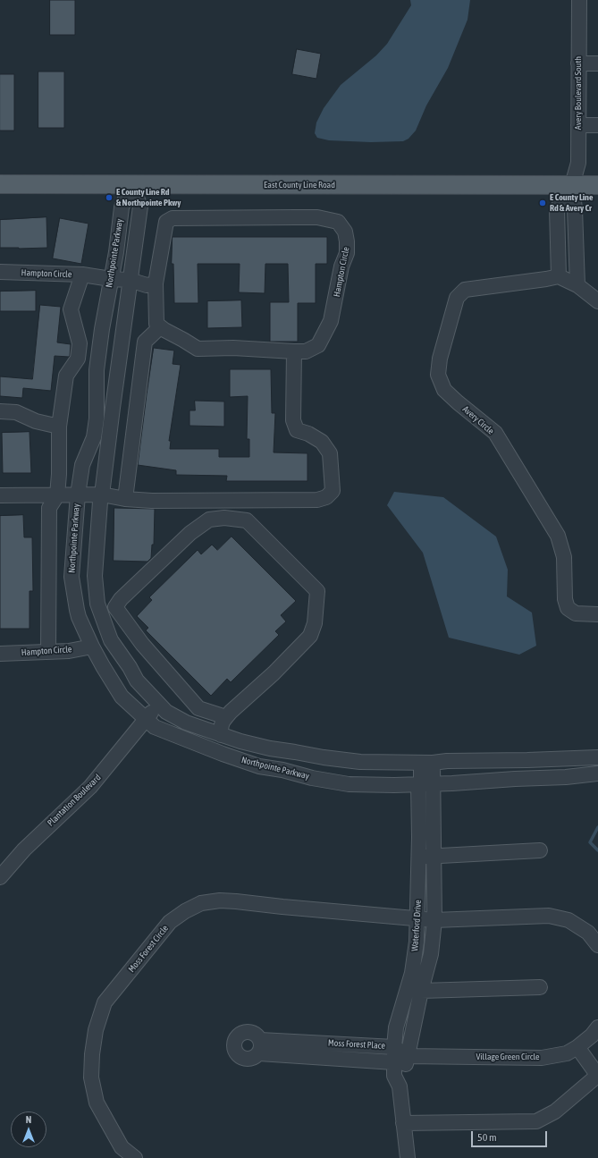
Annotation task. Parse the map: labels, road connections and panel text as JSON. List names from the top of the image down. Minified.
{"streets":{"main road":["East County Line Road"],"street":["Avery Boulevard South","Northpointe Parkway","Hampton Circle","Avery Circle","Plantation Boulevard","Waterford Drive","Moss Forest Circle","Moss Forest Place","Village Green Circle"]},"crossings":[["Avery Boulevard South","East County Line Road"],["East County Line Road","Northpointe Parkway"],["Northpointe Parkway","Hampton Circle"],["Northpointe Parkway","Plantation Boulevard"],["Northpointe Parkway","Waterford Drive"],["Waterford Drive","Moss Forest Circle"],["Waterford Drive","Moss Forest Place"],["Waterford Drive","Village Green Circle"],["Moss Forest Place","Village Green Circle"]],"places":["E County Line Rd & Northpointe Pkwy","E County Line Rd & Avery Cr"],"scale_bar":"50 m","north":"top"}
